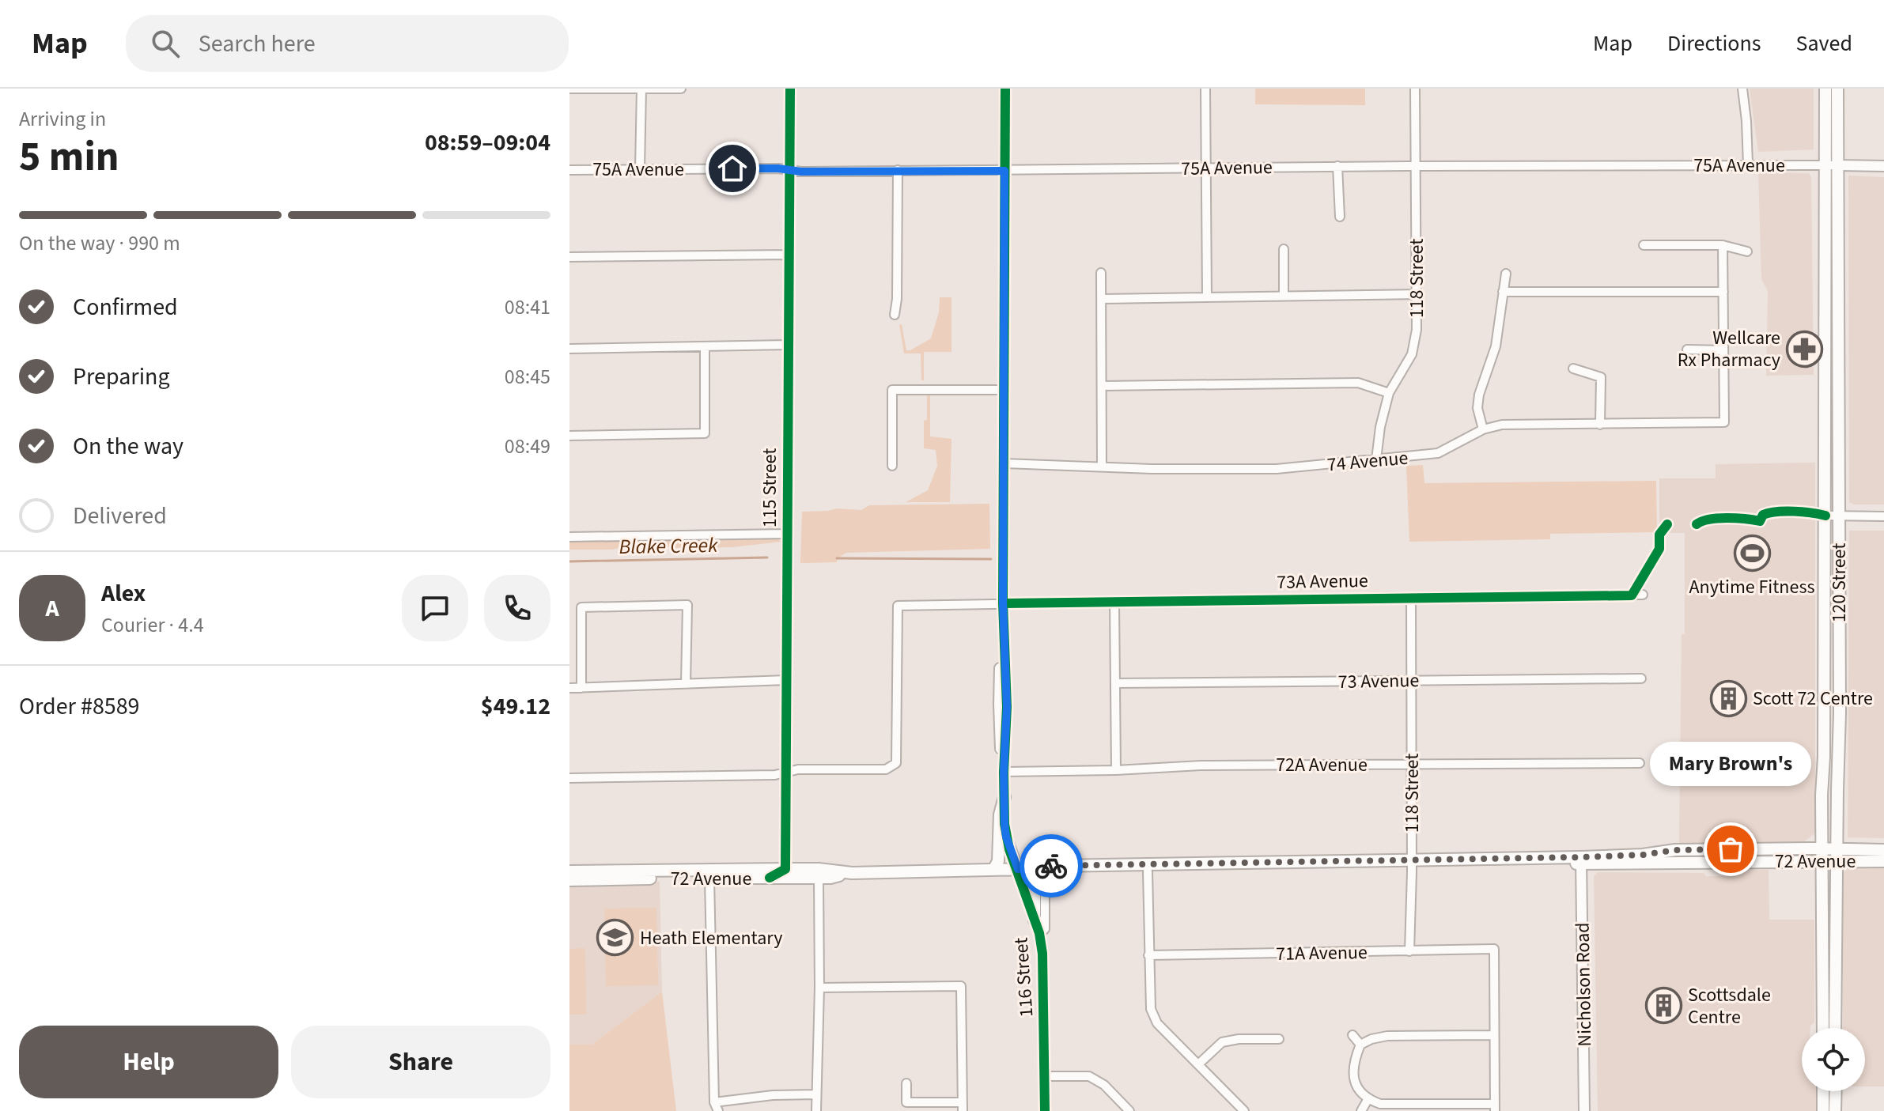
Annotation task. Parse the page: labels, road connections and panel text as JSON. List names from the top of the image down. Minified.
{"streets":{"main road":["120 Street","72 Avenue"],"street":["75A Avenue","118 Street","74 Avenue","115 Street","73A Avenue","73 Avenue","72A Avenue","71A Avenue","116 Street","Nicholson Road"]},"crossings":[["75A Avenue","118 Street"],["75A Avenue","115 Street"],["75A Avenue","120 Street"],["75A Avenue","116 Street"],["118 Street","74 Avenue"],["118 Street","73A Avenue"],["118 Street","73 Avenue"],["118 Street","72A Avenue"],["118 Street","72 Avenue"],["118 Street","71A Avenue"],["74 Avenue","116 Street"],["115 Street","73A Avenue"],["115 Street","72 Avenue"],["73A Avenue","116 Street"],["120 Street","72 Avenue"],["72A Avenue","116 Street"],["72 Avenue","116 Street"],["72 Avenue","Nicholson Road"]],"water":["Blake Creek"],"places":{"pharmacy":["Wellcare Rx Pharmacy"],"sports":["Anytime Fitness"],"building":["Scott 72 Centre","Scottsdale Centre"],"other":["Mary Brown's"],"school or university":["Heath Elementary"]},"page":{"header":"Map","search":"Search here","nav":["Map","Directions","Saved"],"heading":["5 min","Arriving in","08:59–09:04"],"panel":["Alex","Courier · 4.4","Order #8589","$49.12"],"bar":"On the way · 990 m","list":[["Confirmed","08:41"],["Preparing","08:45"],["On the way","08:49"],"Delivered"],"round":"A","bubble":"Mary Brown's","buttons":["Help","Share"]}}
